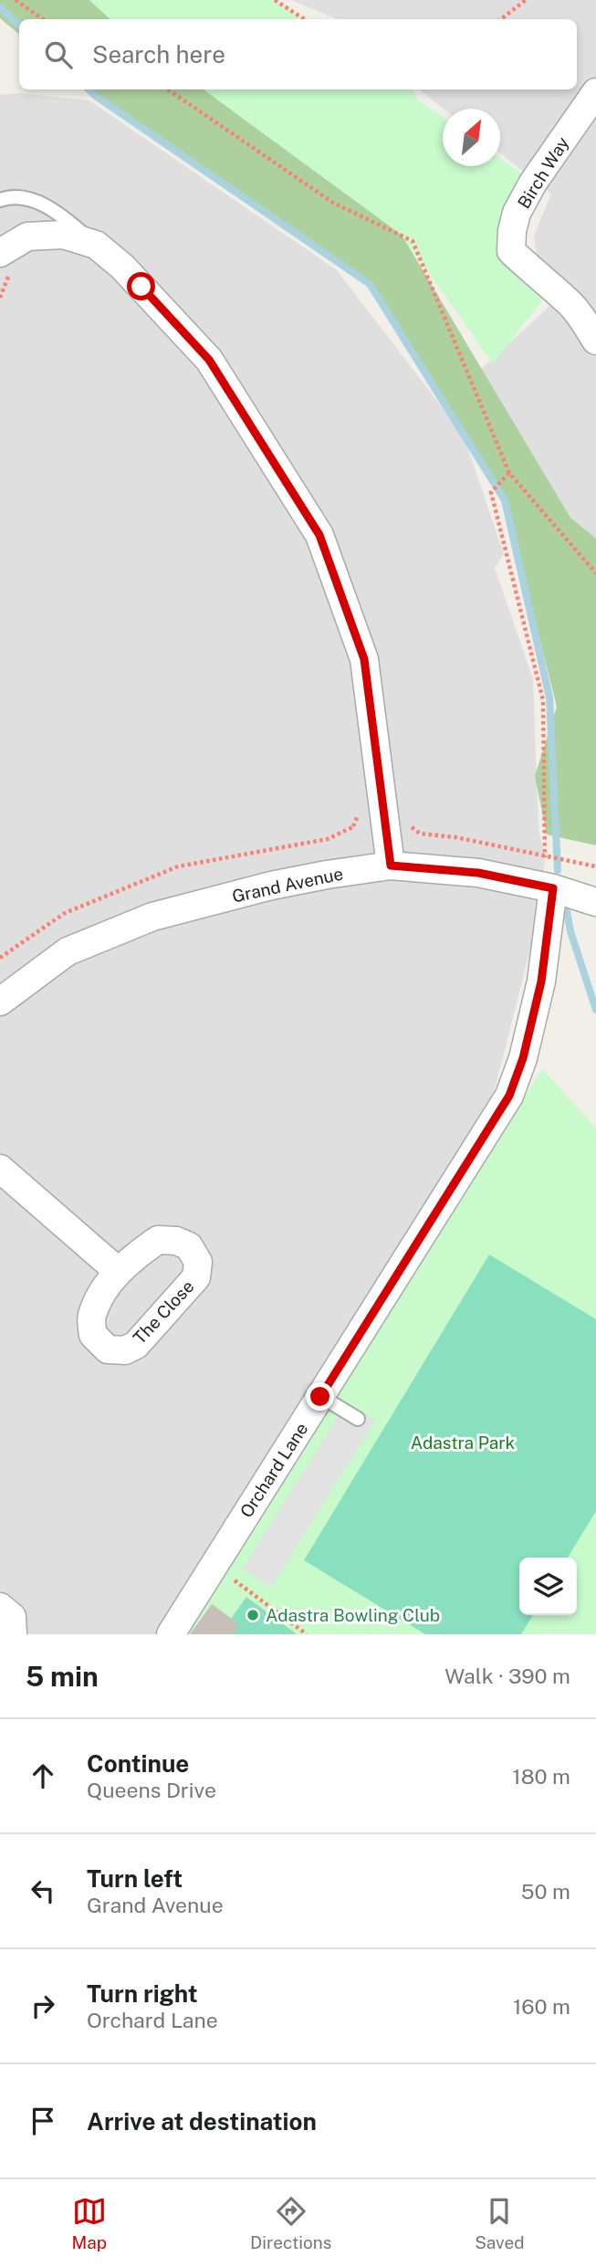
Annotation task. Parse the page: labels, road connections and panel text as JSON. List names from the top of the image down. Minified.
{"streets":{"street":["Birch Way","Grand Avenue","Orchard Lane"]},"crossings":[["Grand Avenue","Orchard Lane"]],"parks":["Adastra Park"],"places":["Adastra Bowling Club"],"north":"top right","page":{"search":"Search here","heading":["5 min","Walk · 390 m"],"list":[["Continue","Queens Drive","180 m"],["Turn left","Grand Avenue","50 m"],["Turn right","Orchard Lane","160 m"],"Arrive at destination"],"nav":["Map","Directions","Saved"]}}
